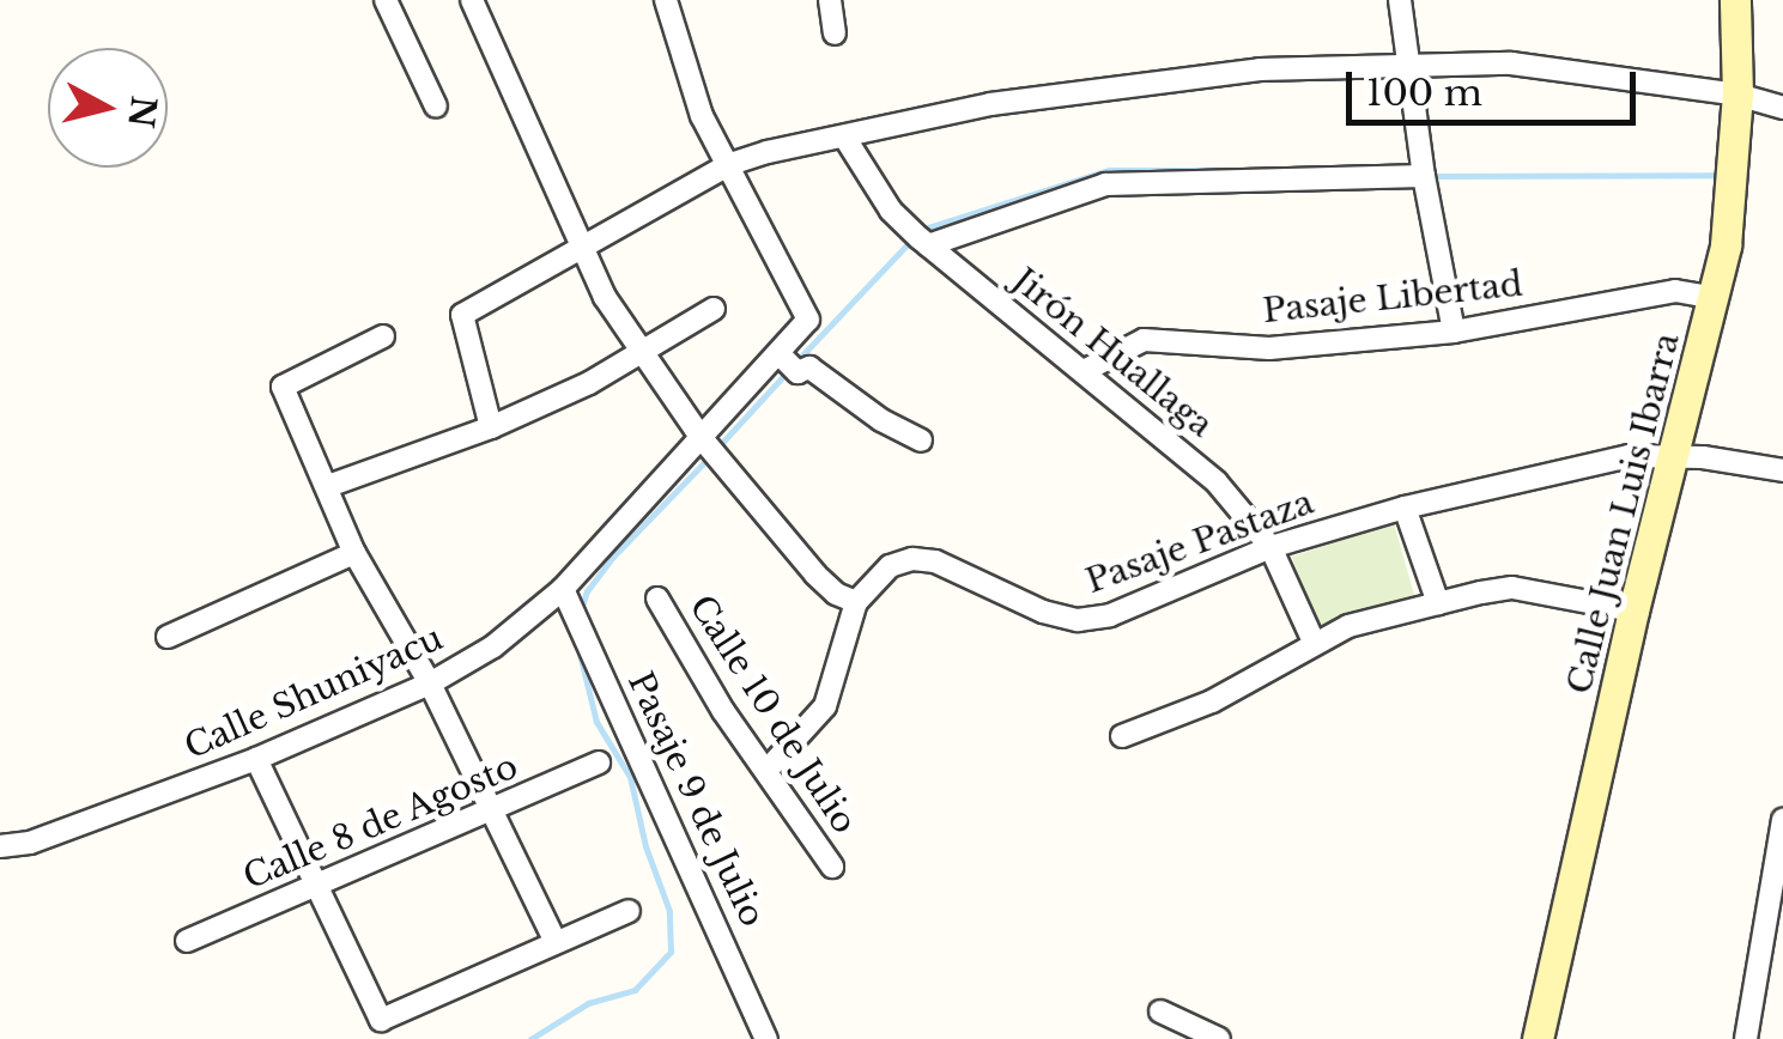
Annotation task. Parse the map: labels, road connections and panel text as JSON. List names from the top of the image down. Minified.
{"streets":{"street":["Pasaje Libertad","Jirón Huallaga","Calle Juan Luis Ibarra","Pasaje Pastaza","Calle Shuniyacu","Calle 10 de Julio","Pasaje 9 de Julio","Calle 8 de Agosto"]},"crossings":[["Pasaje Libertad","Jirón Huallaga"],["Pasaje Libertad","Calle Juan Luis Ibarra"],["Jirón Huallaga","Pasaje Pastaza"],["Calle Juan Luis Ibarra","Pasaje Pastaza"],["Calle Shuniyacu","Pasaje 9 de Julio"]],"scale_bar":"100 m","north":"right"}
